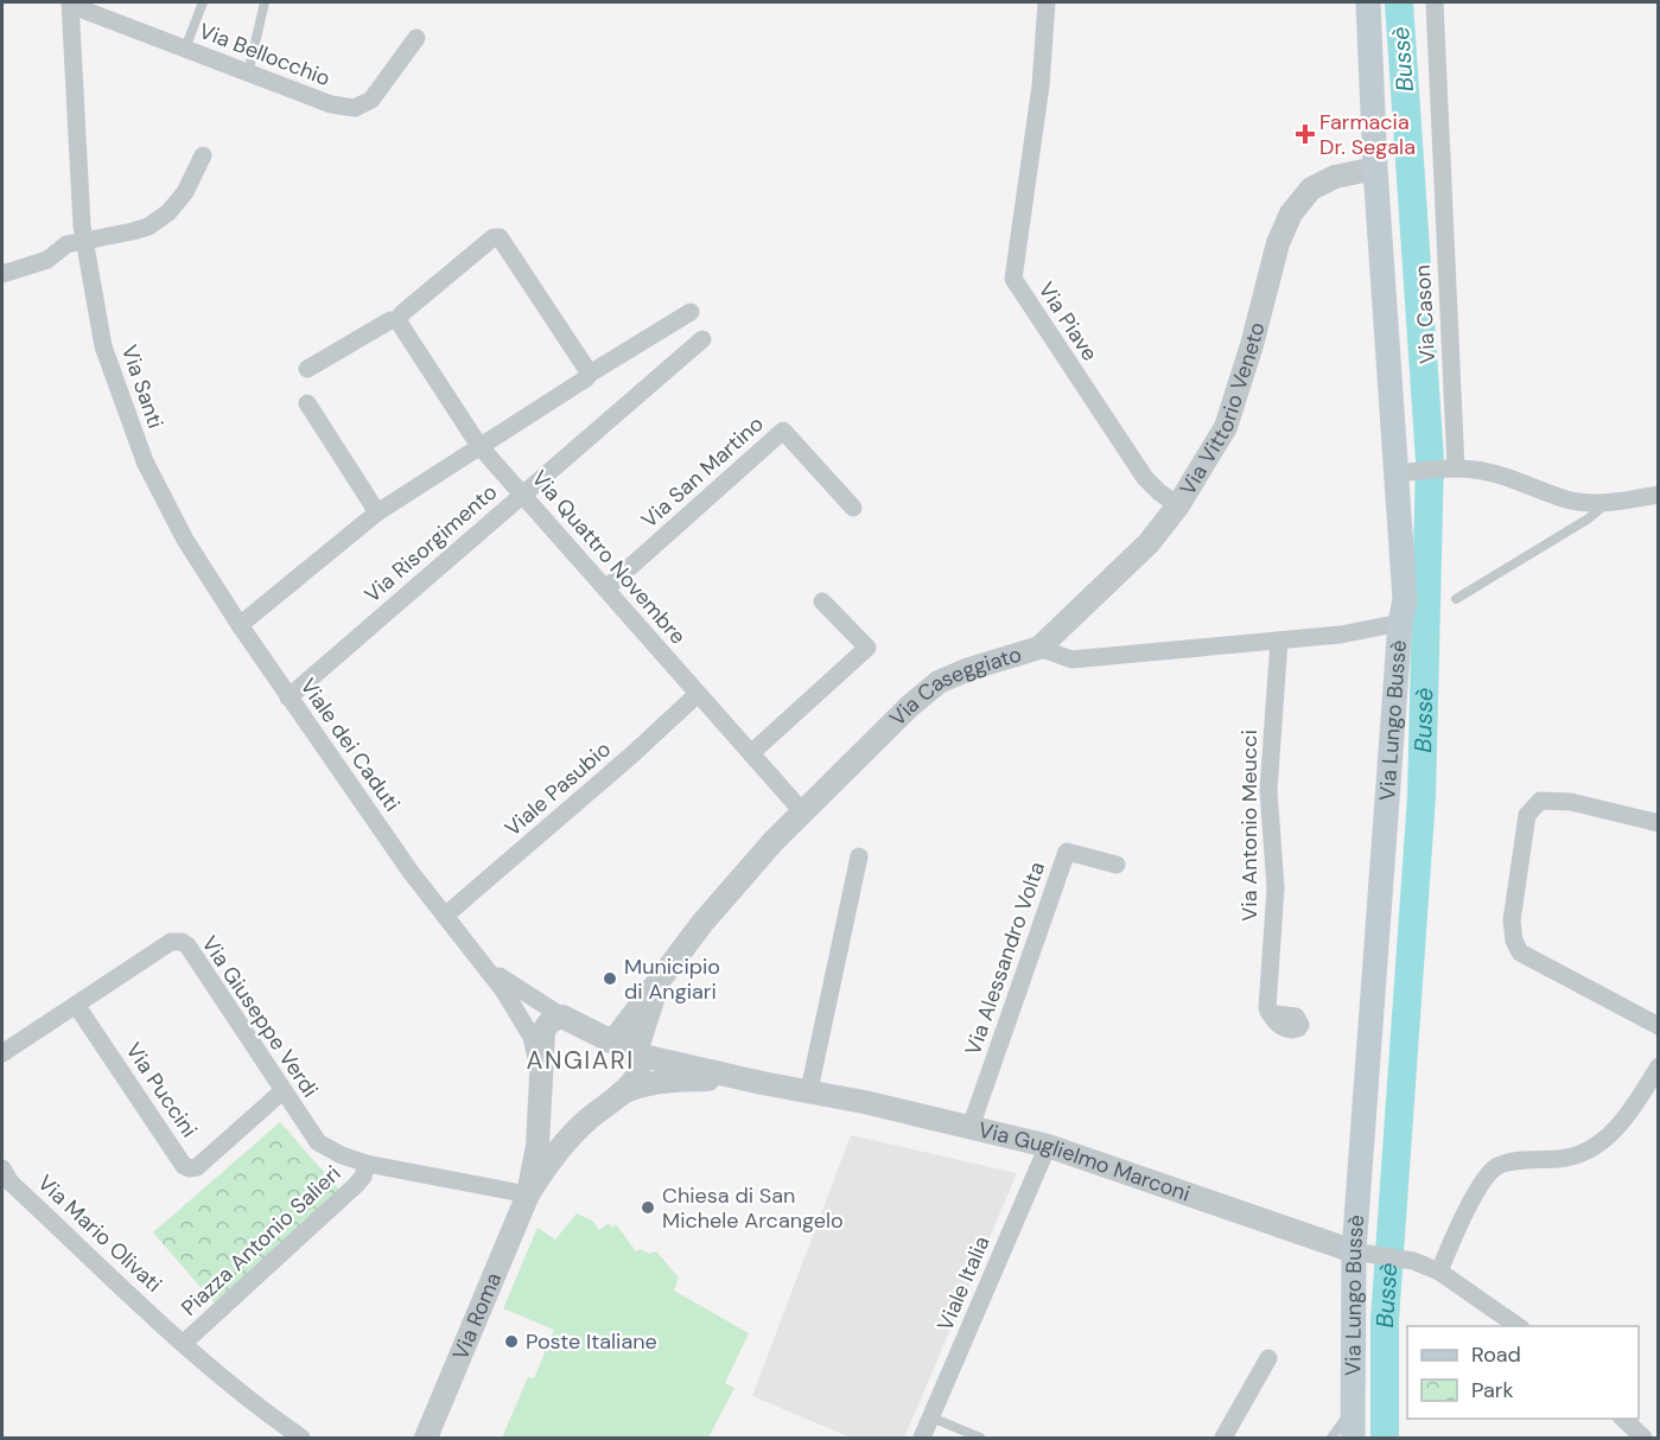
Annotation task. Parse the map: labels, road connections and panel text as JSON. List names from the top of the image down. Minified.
{"streets":{"main road":["Via Lungo Bussè"],"street":["Via Bellocchio","Via Cason","Via Piave","Via Santi","Via Vittorio Veneto","Via San Martino","Via Risorgimento","Via Quattro Novembre","Via Caseggiato","Viale dei Caduti","Viale Pasubio","Via Antonio Meucci","Via Alessandro Volta","Via Giuseppe Verdi","Via Puccini","Via Guglielmo Marconi","Via Mario Olivati","Piazza Antonio Salieri","Viale Italia","Via Roma"]},"crossings":[["Via Bellocchio","Via Santi"],["Via Piave","Via Vittorio Veneto"],["Via Santi","Viale dei Caduti"],["Via Vittorio Veneto","Via Caseggiato"],["Via Vittorio Veneto","Via Lungo Bussè"],["Via San Martino","Via Quattro Novembre"],["Via Risorgimento","Via Quattro Novembre"],["Via Risorgimento","Viale dei Caduti"],["Via Quattro Novembre","Via Caseggiato"],["Via Quattro Novembre","Viale Pasubio"],["Via Caseggiato","Via Lungo Bussè"],["Via Caseggiato","Via Antonio Meucci"],["Via Lungo Bussè","Via Guglielmo Marconi"],["Viale dei Caduti","Viale Pasubio"],["Via Alessandro Volta","Via Guglielmo Marconi"],["Via Giuseppe Verdi","Via Puccini"],["Via Giuseppe Verdi","Piazza Antonio Salieri"],["Via Guglielmo Marconi","Viale Italia"],["Via Mario Olivati","Piazza Antonio Salieri"],["Piazza Antonio Salieri","Via Roma"]],"districts":["ANGIARI"],"water":["Bussè"],"places":{"health":["Farmacia Dr. Segala"],"other":["Municipio di Angiari","Chiesa di San Michele Arcangelo","Poste Italiane"]},"legend":["Road","Park"]}
